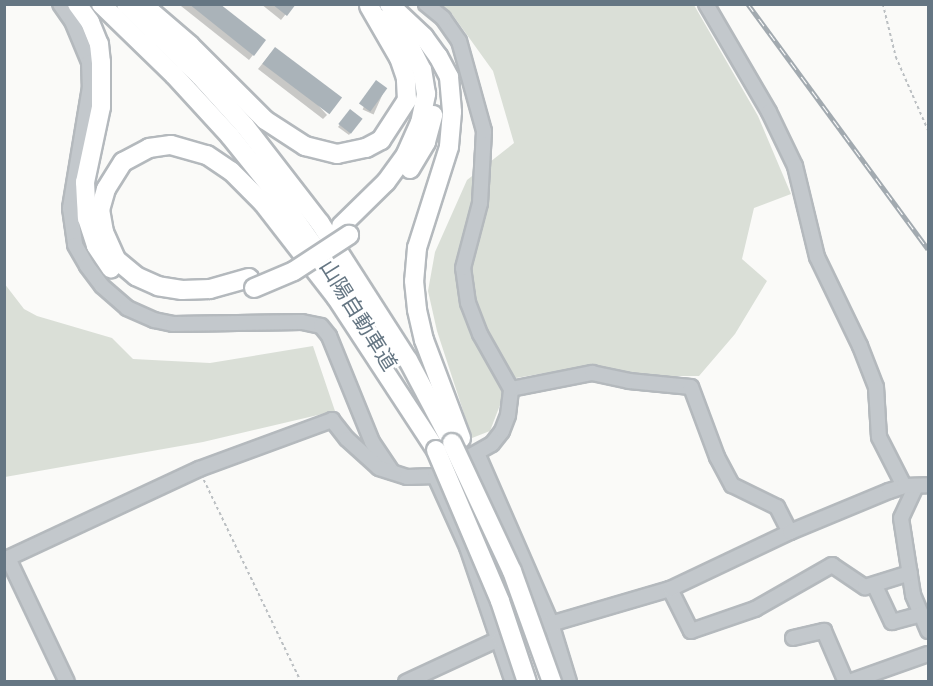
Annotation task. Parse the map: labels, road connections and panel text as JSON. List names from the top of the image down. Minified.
{"streets":{"highway":["山陽自動車道"]}}
